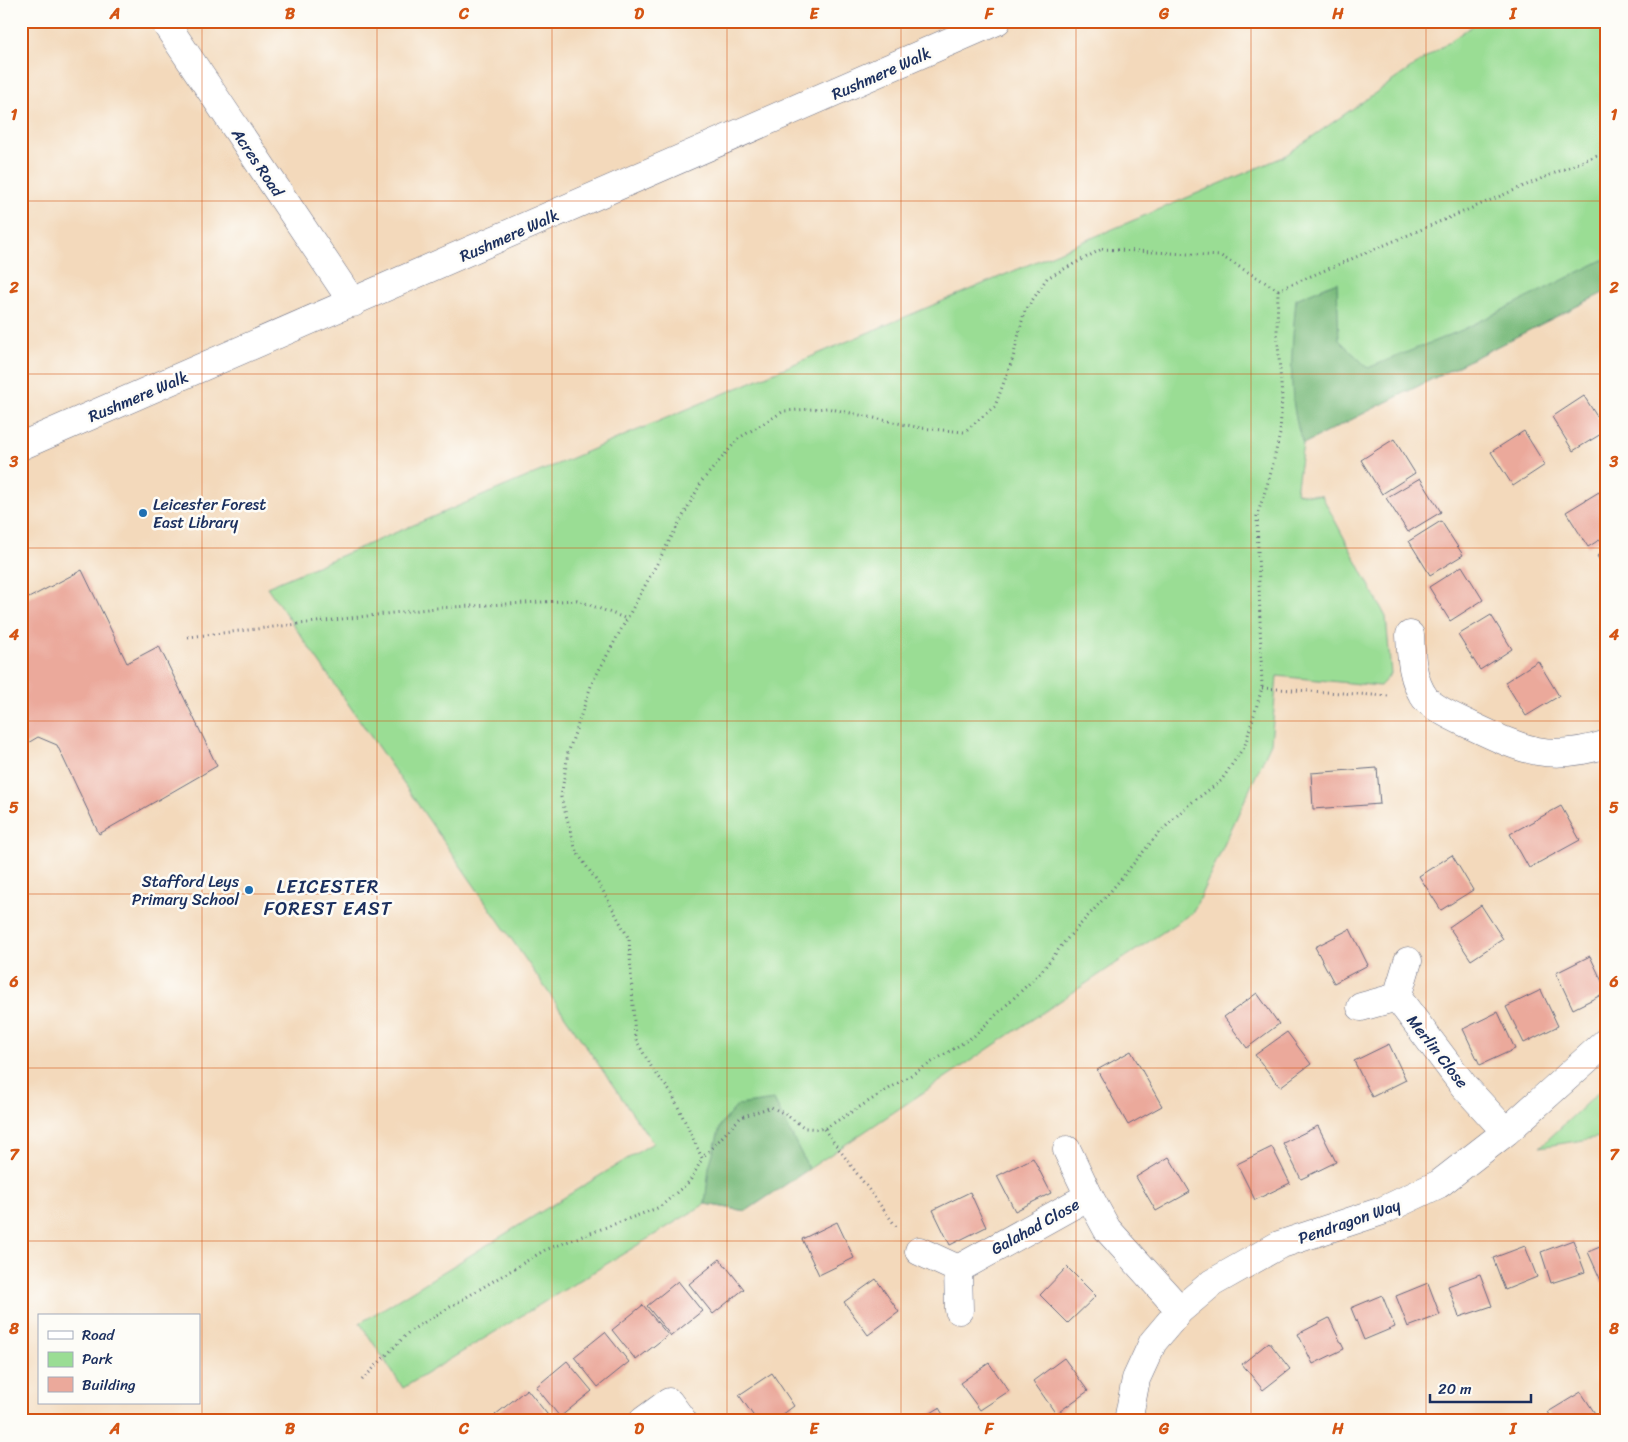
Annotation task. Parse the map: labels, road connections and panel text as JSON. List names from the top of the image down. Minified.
{"streets":{"street":["Rushmere Walk","Acres Road","Merlin Close","Pendragon Way","Galahad Close"]},"crossings":[["Rushmere Walk","Acres Road"],["Merlin Close","Pendragon Way"],["Pendragon Way","Galahad Close"]],"districts":["LEICESTER FOREST EAST"],"places":["Leicester Forest East Library","Stafford Leys Primary School"],"legend":["Road","Park","Building"],"scale_bar":"20 m","grid":{"columns":["A","B","C","D","E","F","G","H","I"],"rows":["1","2","3","4","5","6","7","8"]}}
